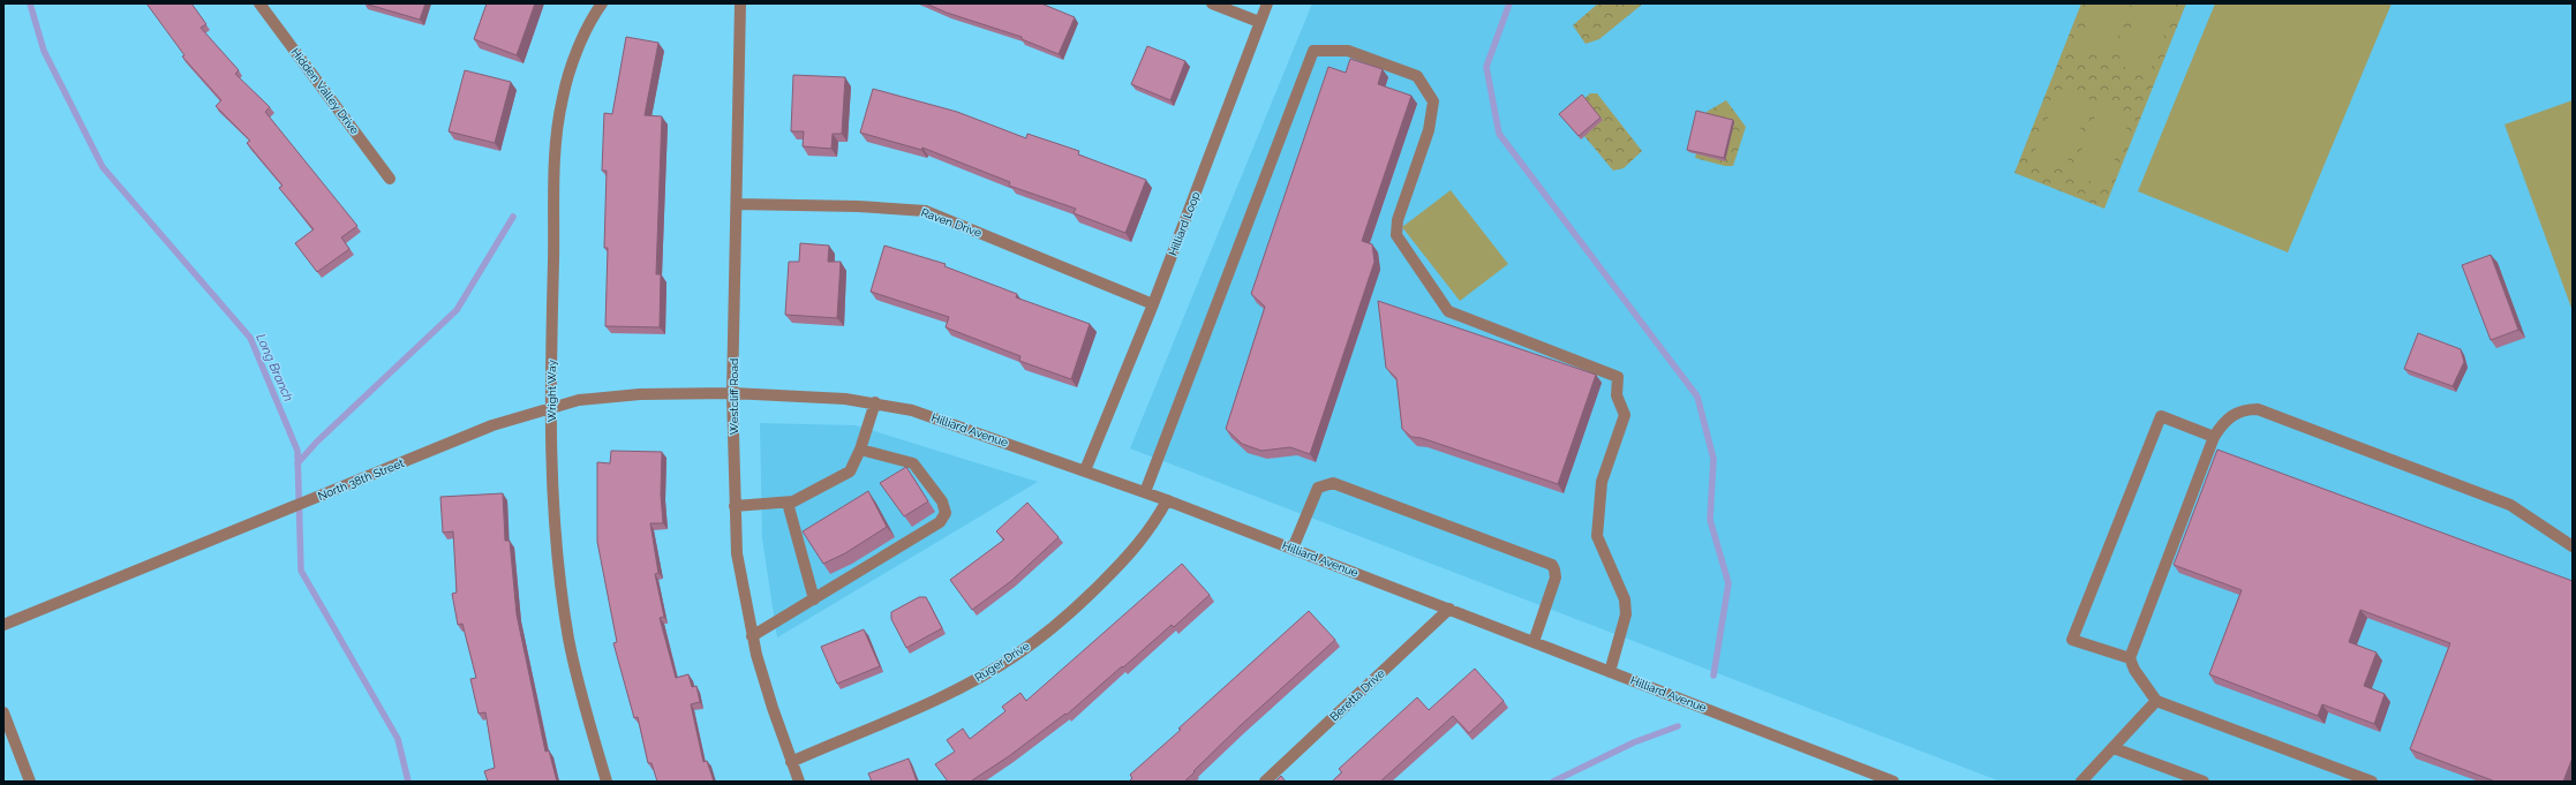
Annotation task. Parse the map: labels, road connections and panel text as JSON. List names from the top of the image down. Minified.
{"streets":{"street":["Hidden Valley Drive","Raven Drive","Hilliard Loop","Wright Way","Westcliff Road","Hilliard Avenue","North 38th Street","Ruger Drive","Beretta Drive"]},"crossings":[["Raven Drive","Hilliard Loop"],["Raven Drive","Westcliff Road"],["Hilliard Loop","Hilliard Avenue"],["Wright Way","North 38th Street"],["Westcliff Road","Hilliard Avenue"],["Westcliff Road","North 38th Street"],["Westcliff Road","Ruger Drive"],["Hilliard Avenue","North 38th Street"],["Hilliard Avenue","Ruger Drive"],["Hilliard Avenue","Beretta Drive"]],"water":["Long Branch"]}
